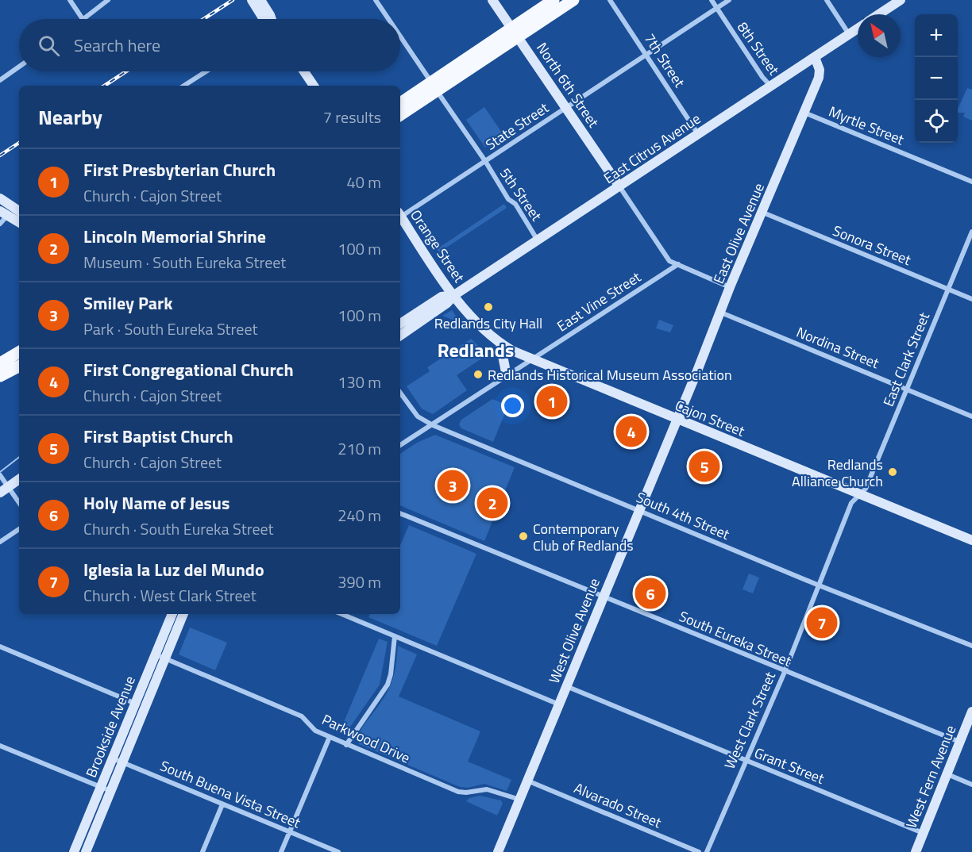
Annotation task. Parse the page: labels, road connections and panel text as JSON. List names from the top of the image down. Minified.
{"streets":{"street":["8th Street","7th Street","North 6th Street","Myrtle Street","State Street","East Citrus Avenue","5th Street","East Olive Avenue","Sonora Street","Orange Street","East Vine Street","Nordina Street","East Clark Street","Cajon Street","South 4th Street","West Olive Avenue","South Eureka Street","West Clark Street","Brookside Avenue","Parkwood Drive","Grant Street","West Fern Avenue","South Buena Vista Street","Alvarado Street"]},"crossings":[["8th Street","State Street"],["8th Street","East Citrus Avenue"],["7th Street","State Street"],["7th Street","East Citrus Avenue"],["North 6th Street","State Street"],["North 6th Street","East Citrus Avenue"],["Myrtle Street","East Olive Avenue"],["State Street","5th Street"],["East Citrus Avenue","5th Street"],["East Citrus Avenue","East Olive Avenue"],["East Citrus Avenue","Orange Street"],["East Citrus Avenue","Cajon Street"],["East Olive Avenue","Sonora Street"],["East Olive Avenue","Nordina Street"],["East Olive Avenue","Cajon Street"],["East Olive Avenue","West Olive Avenue"],["Sonora Street","East Clark Street"],["Orange Street","Cajon Street"],["East Vine Street","Cajon Street"],["East Vine Street","South 4th Street"],["Nordina Street","East Clark Street"],["East Clark Street","Cajon Street"],["East Clark Street","West Clark Street"],["Cajon Street","West Olive Avenue"],["Cajon Street","West Clark Street"],["South 4th Street","West Olive Avenue"],["South 4th Street","West Clark Street"],["West Olive Avenue","South Eureka Street"],["West Olive Avenue","Parkwood Drive"],["West Olive Avenue","Grant Street"],["West Olive Avenue","Alvarado Street"],["South Eureka Street","West Clark Street"],["South Eureka Street","West Fern Avenue"],["West Clark Street","Grant Street"],["Brookside Avenue","Parkwood Drive"],["Brookside Avenue","South Buena Vista Street"],["Grant Street","West Fern Avenue"]],"districts":["Redlands"],"places":["Redlands City Hall","Redlands Historical Museum Association","Redlands Alliance Church","Contemporary Club of Redlands"],"north":"top left","page":{"map_buttons":["+","−"],"search":"Search here","heading":["Nearby","7 results"],"list":[{"mark":"1","name":"First Presbyterian Church","note":"Church · Cajon Street","value":"40 m"},{"mark":"2","name":"Lincoln Memorial Shrine","note":"Museum · South Eureka Street","value":"100 m"},{"mark":"3","name":"Smiley Park","note":"Park · South Eureka Street","value":"100 m"},{"mark":"4","name":"First Congregational Church","note":"Church · Cajon Street","value":"130 m"},{"mark":"5","name":"First Baptist Church","note":"Church · Cajon Street","value":"210 m"},{"mark":"6","name":"Holy Name of Jesus","note":"Church · South Eureka Street","value":"240 m"},{"mark":"7","name":"Iglesia la Luz del Mundo","note":"Church · West Clark Street","value":"390 m"}],"pins":["1","4","5","3","2","6","7"]}}
